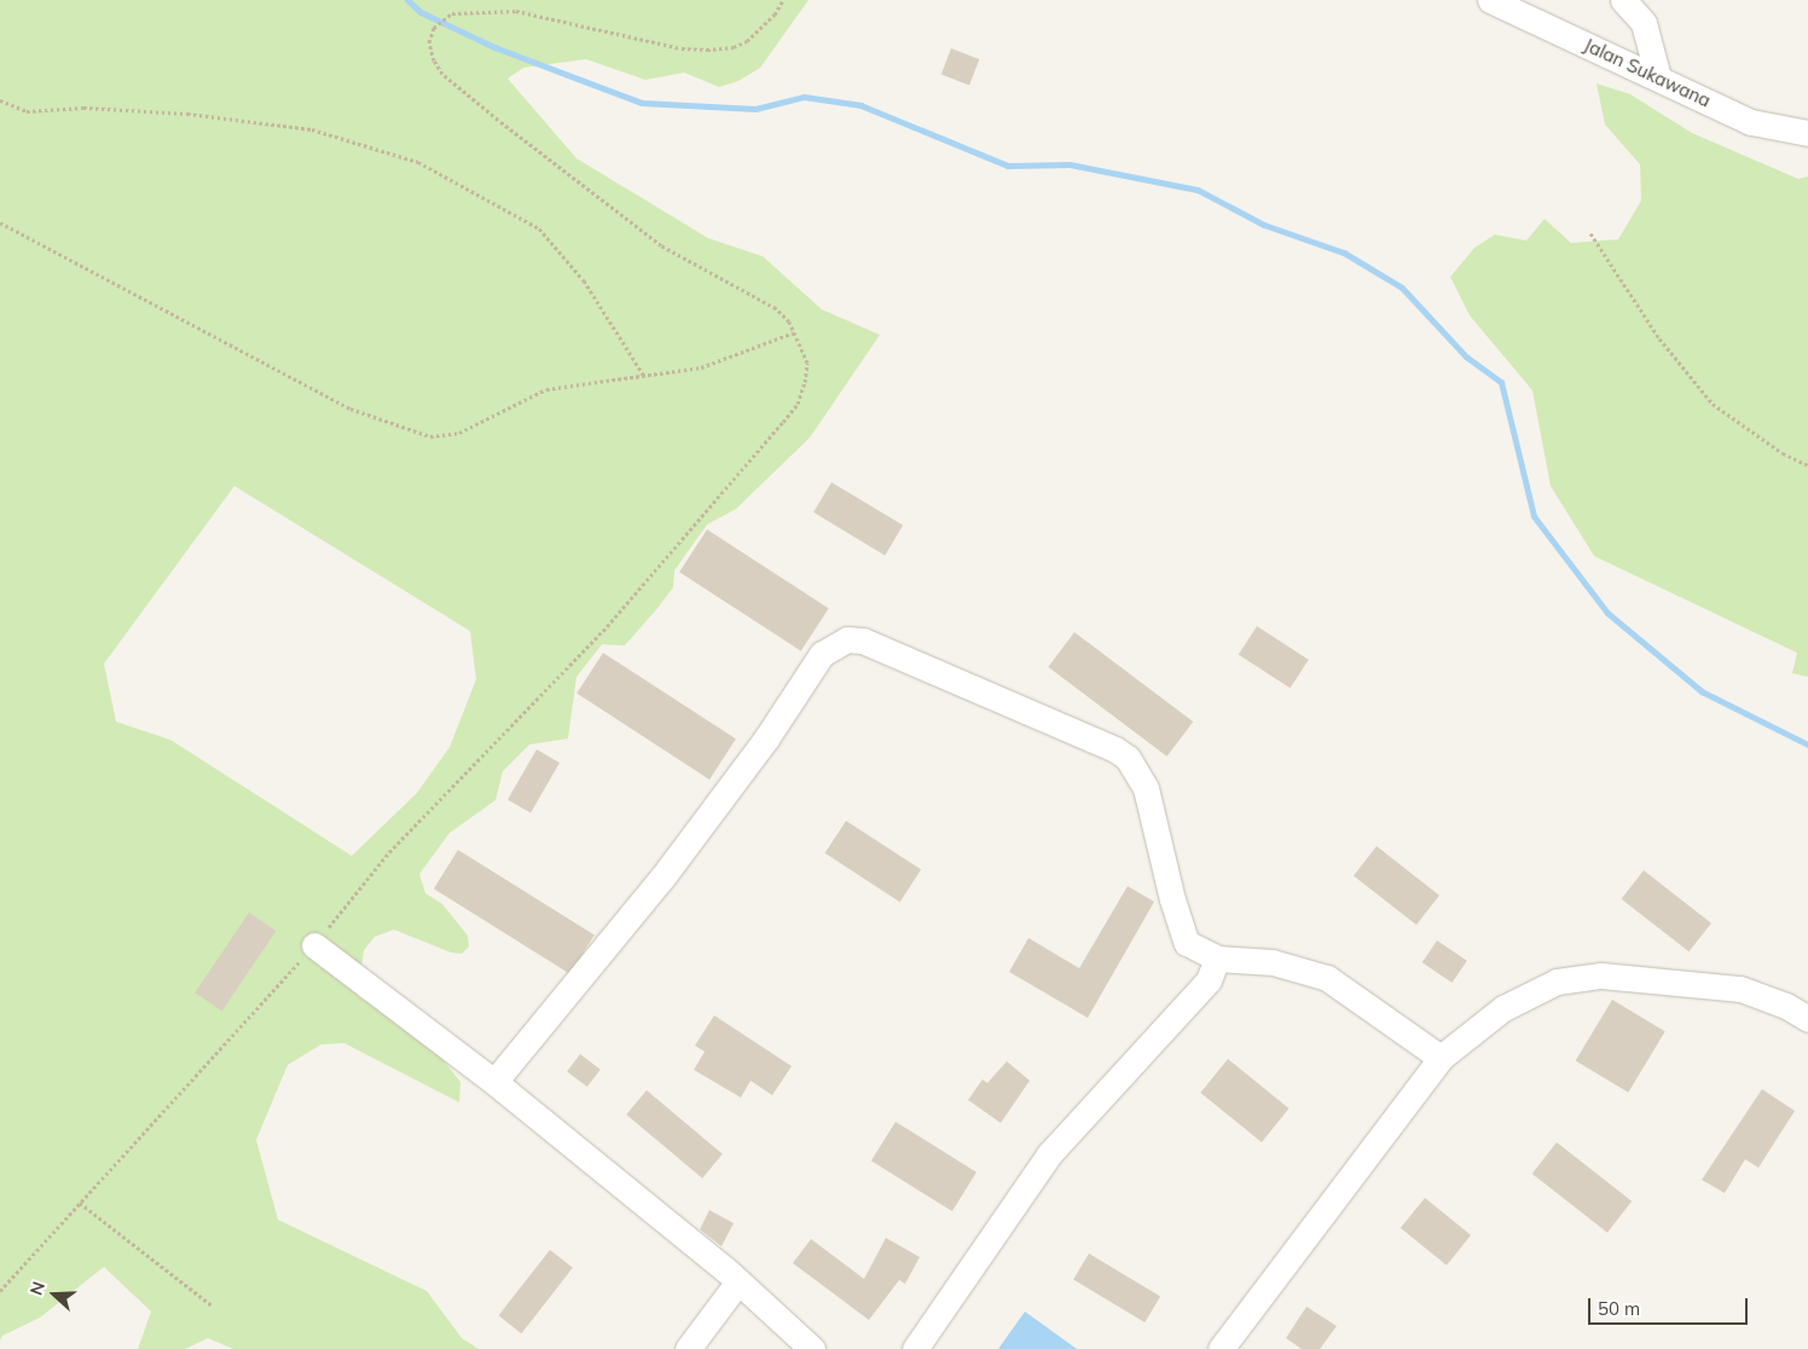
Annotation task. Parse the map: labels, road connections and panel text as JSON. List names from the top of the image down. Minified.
{"streets":{"street":["Jalan Sukawana"]},"scale_bar":"50 m","north":"left"}
